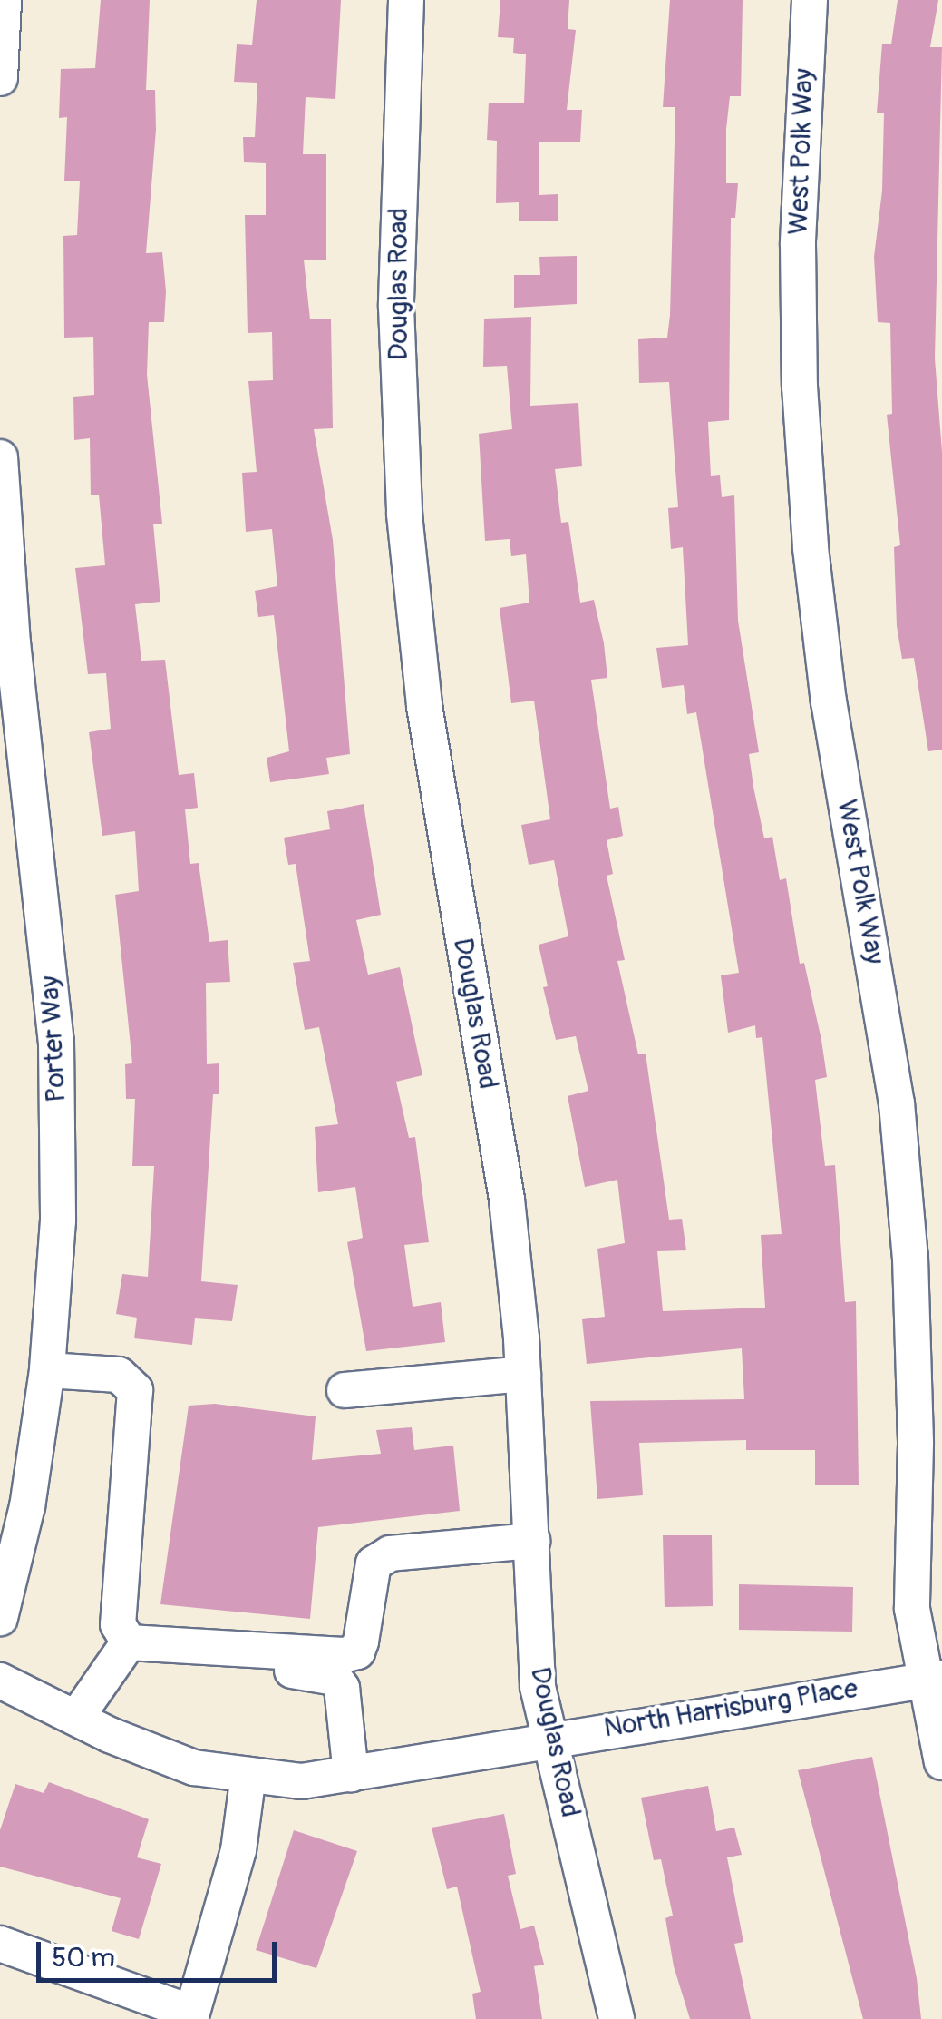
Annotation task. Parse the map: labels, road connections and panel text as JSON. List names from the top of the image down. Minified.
{"streets":{"street":["West Polk Way","Douglas Road","Porter Way","North Harrisburg Place"]},"crossings":[["West Polk Way","North Harrisburg Place"],["Douglas Road","North Harrisburg Place"]],"scale_bar":"50 m"}
